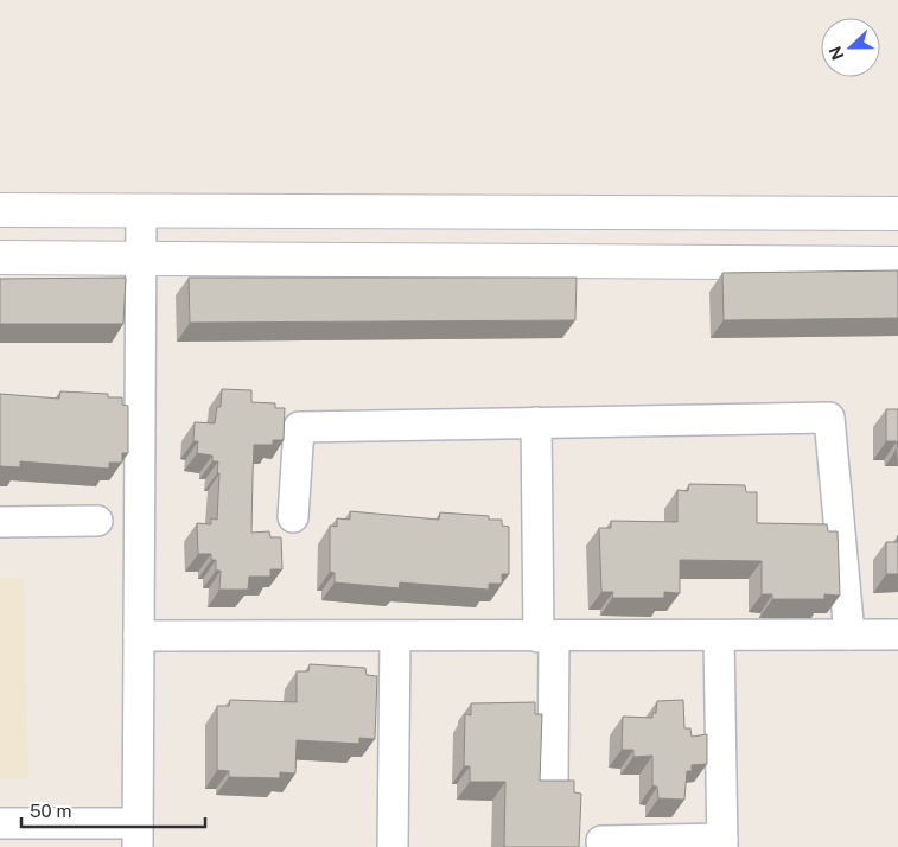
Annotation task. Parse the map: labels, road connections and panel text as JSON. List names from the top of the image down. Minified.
{"scale_bar":"50 m","north":"left"}
